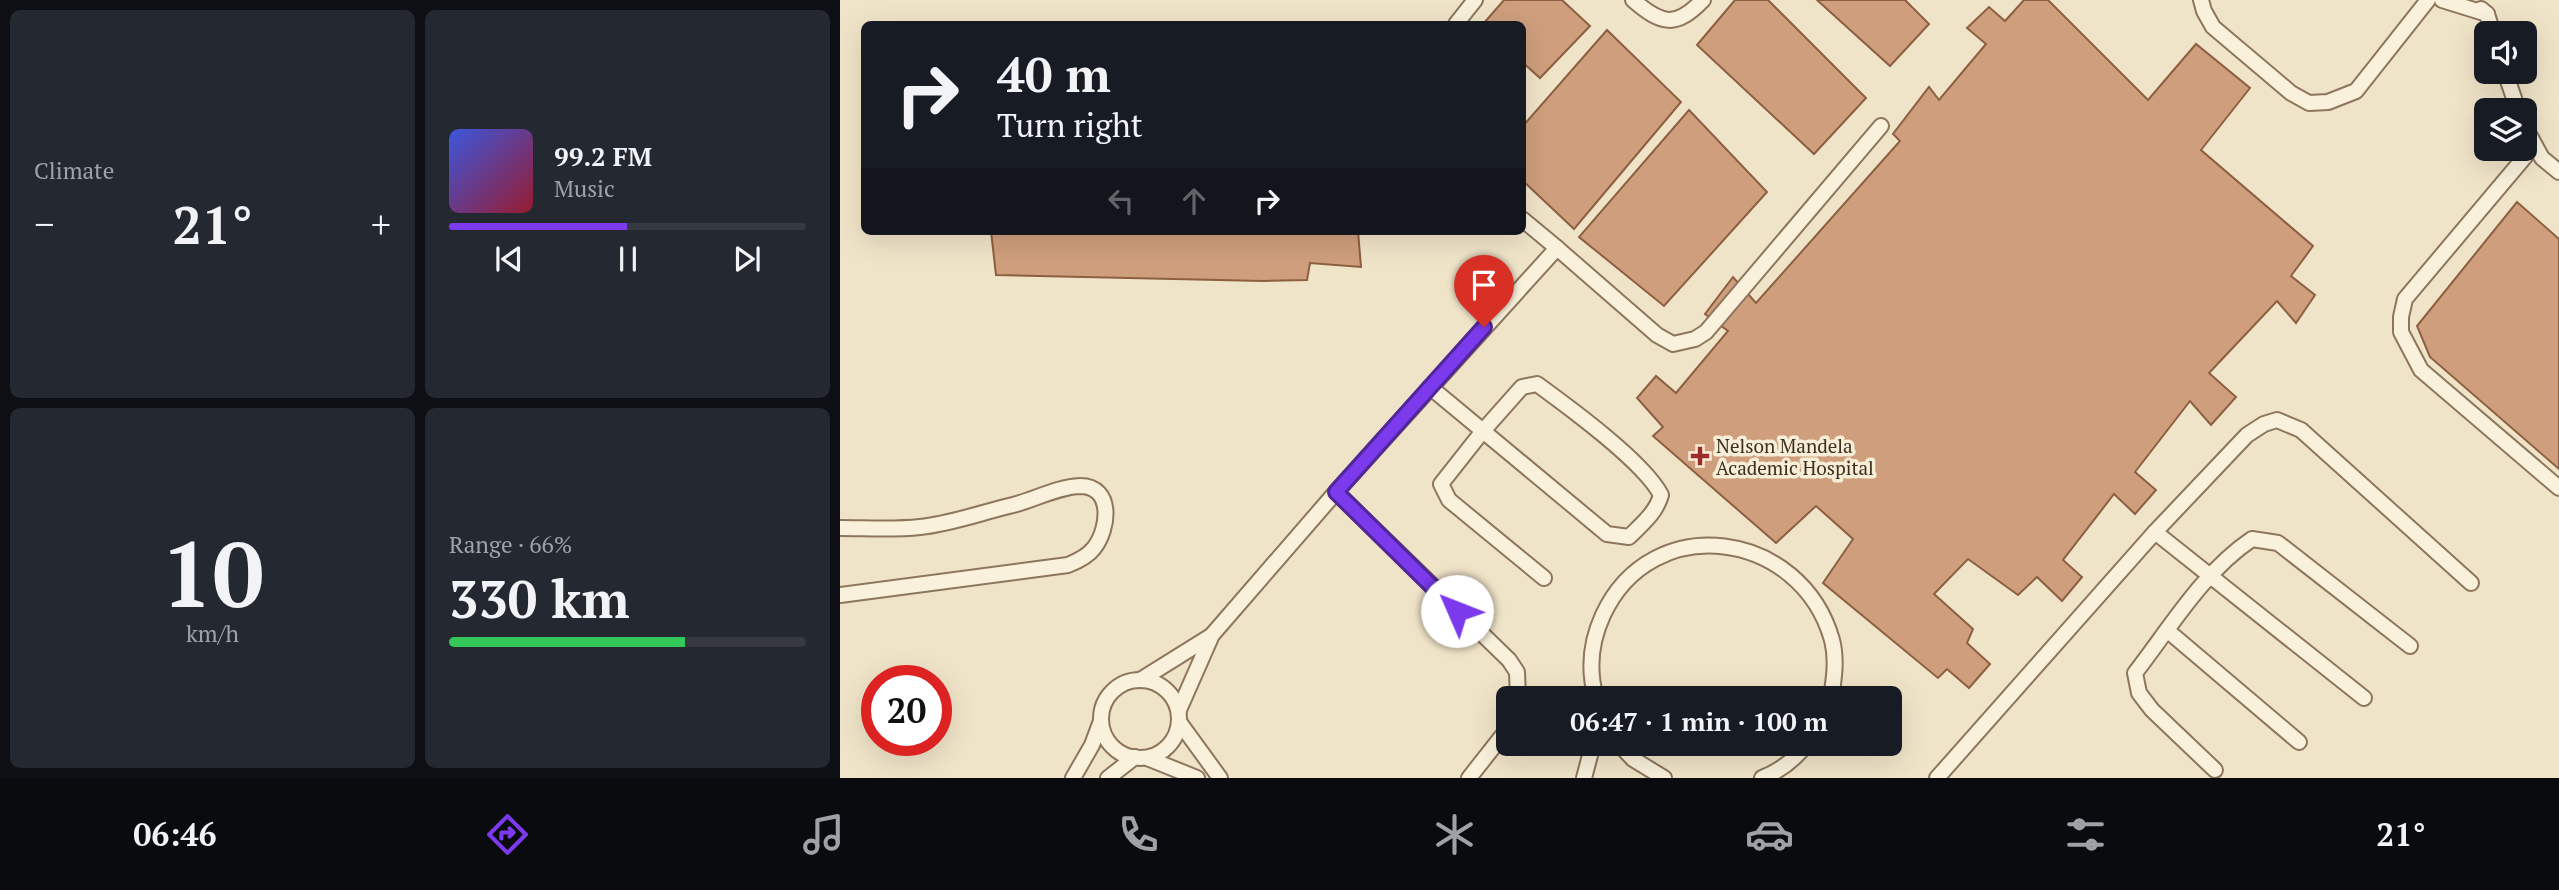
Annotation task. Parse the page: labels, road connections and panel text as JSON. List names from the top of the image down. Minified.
{"places":{"health":["Nelson Mandela Academic Hospital"]},"page":{"tile":["Climate",["10","km/h"],["Range · 66%","330 km"]],"turn":["40 m","Turn right"],"song":["99.2 FM","Music"],"heat":["−","21°","+"],"limit":"20","trip":"06:47 · 1 min · 100 m","tabs":["06:46","21°"]}}
